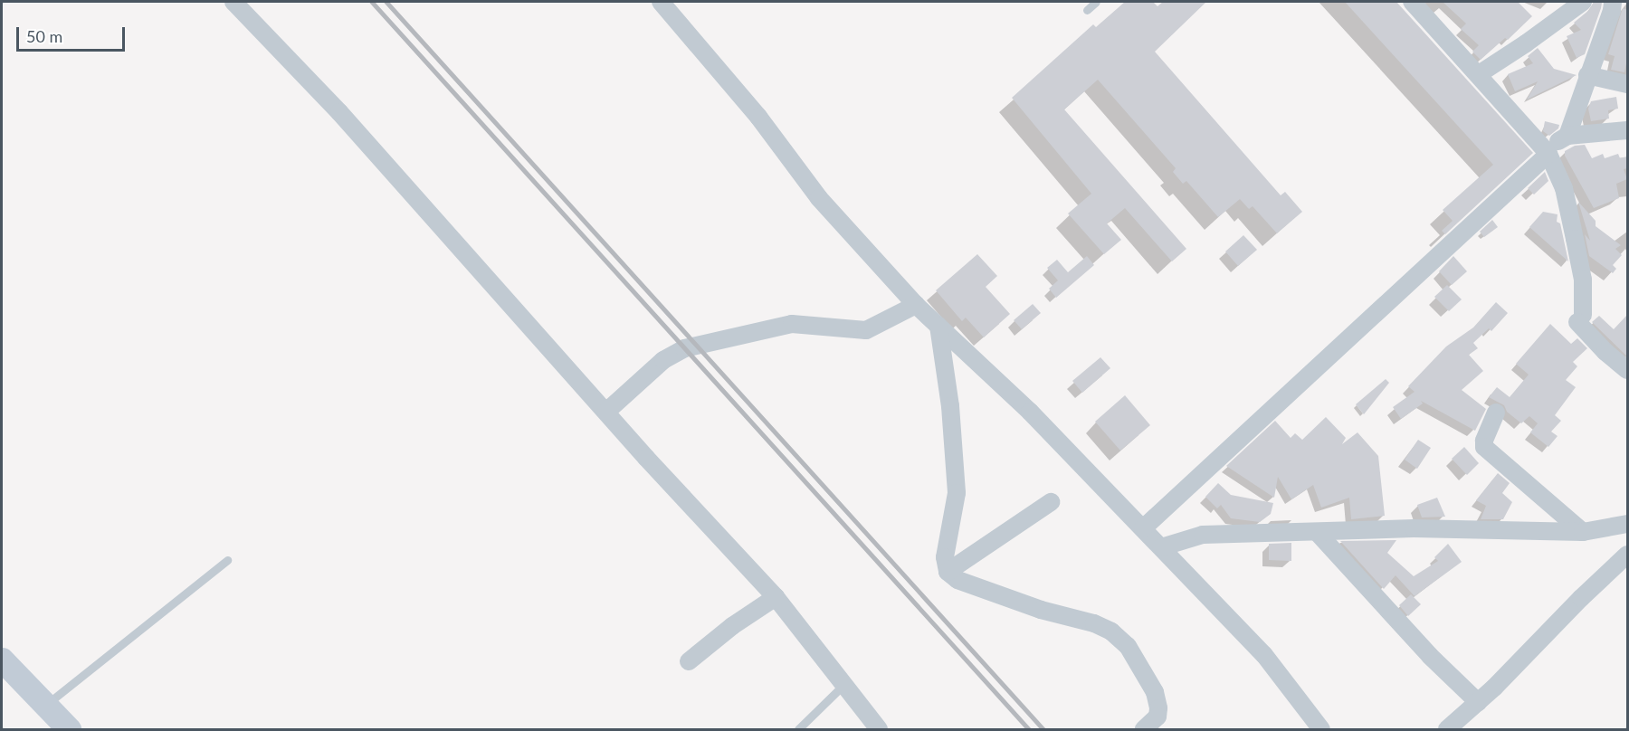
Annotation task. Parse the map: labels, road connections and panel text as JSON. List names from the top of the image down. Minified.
{"scale_bar":"50 m"}
